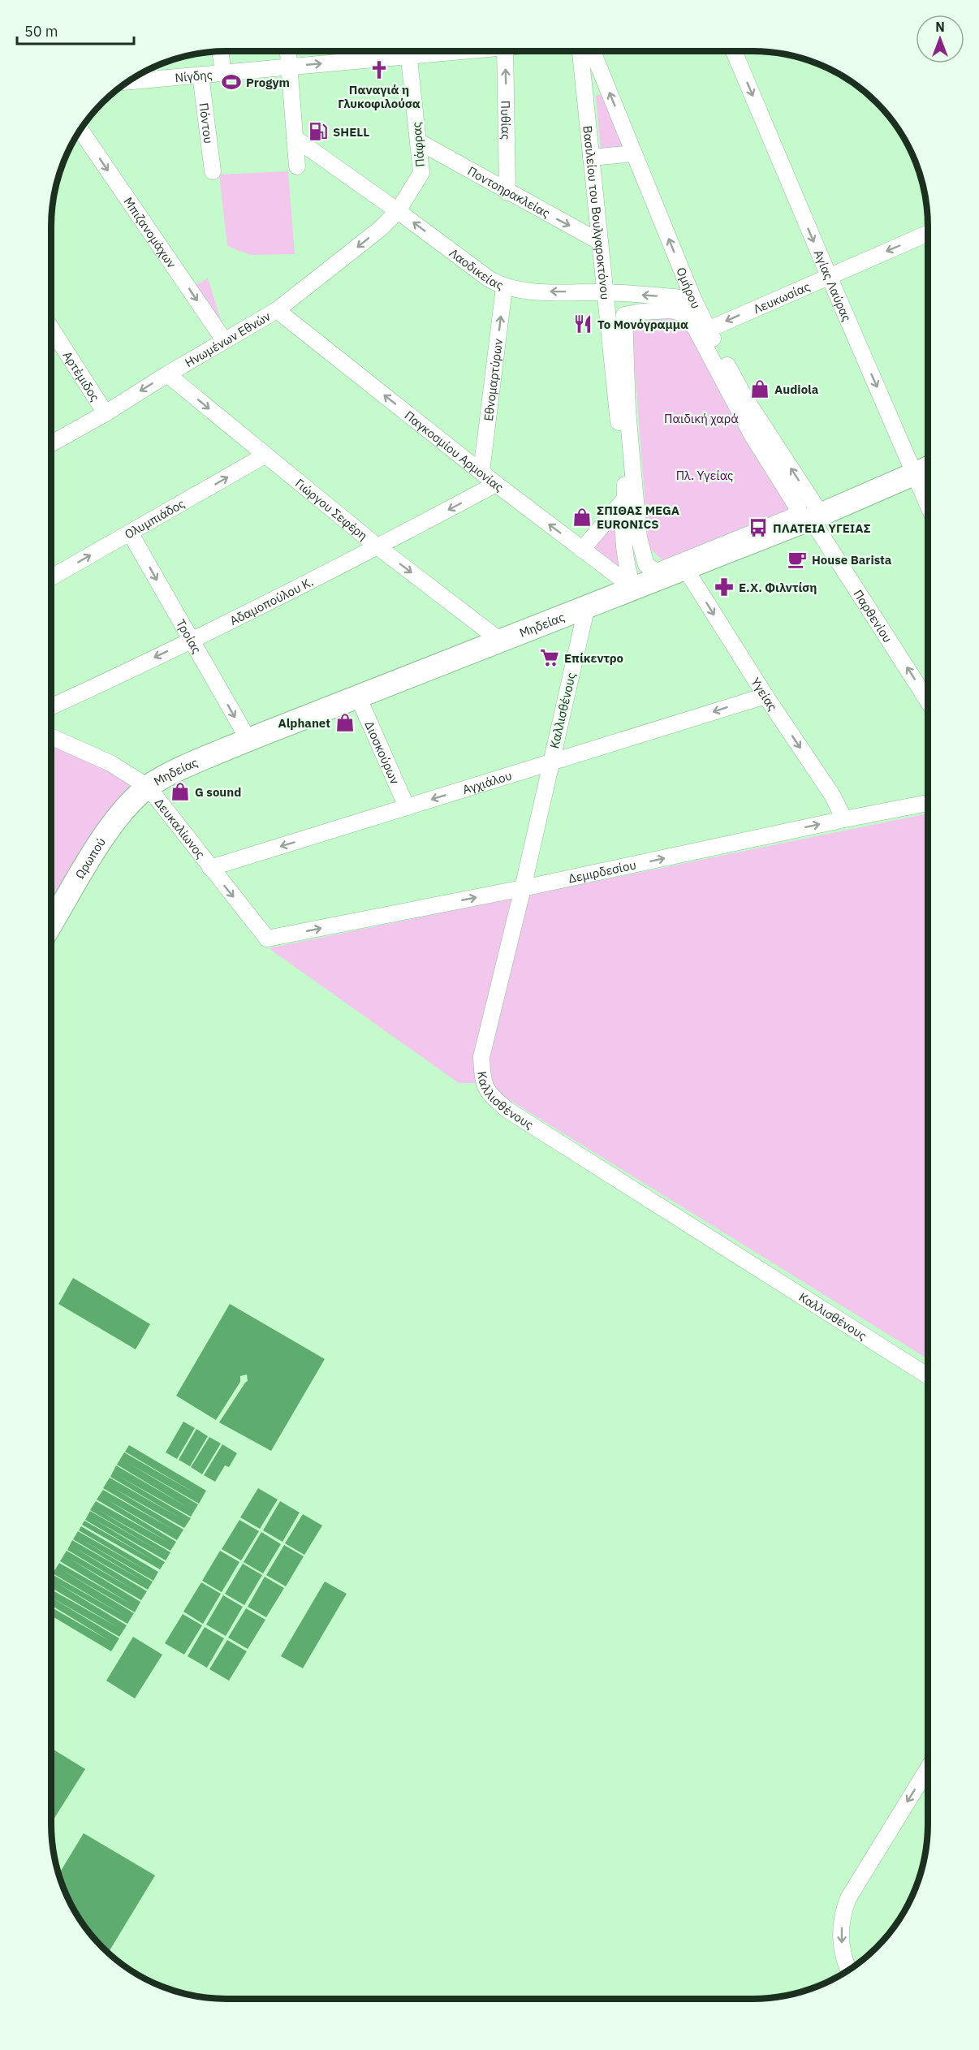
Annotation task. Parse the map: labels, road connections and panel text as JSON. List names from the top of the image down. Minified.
{"streets":{"street":["Νίγδης","Πυθίας","Πόντου","Πάφρας","Ποντοηρακλείας","Βασιλείου του Βουλγαροκτόνου","Μπιζανομάχων","Λαοδικείας","Αγίας Λαύρας","Ομήρου","Λευκωσίας","Ηνωμένων Εθνών","Αρτέμιδος","Εθνομαρτύρων","Παγκοσμίου Αρμονίας","Γιώργου Σεφέρη","Ολυμπιάδος","Αδαμοπούλου Κ.","Παρθενίου","Μηδείας","Τροίας","Υγείας","Καλλισθένους","Διοσκούρων","Αγχιάλου","Δευκαλίωνος","Ωρωπού","Δεμιρδεσίου"]},"crossings":[["Νίγδης","Πόντου"],["Πυθίας","Ποντοηρακλείας"],["Πάφρας","Ποντοηρακλείας"],["Πάφρας","Λαοδικείας"],["Πάφρας","Ηνωμένων Εθνών"],["Ποντοηρακλείας","Βασιλείου του Βουλγαροκτόνου"],["Βασιλείου του Βουλγαροκτόνου","Λαοδικείας"],["Βασιλείου του Βουλγαροκτόνου","Παγκοσμίου Αρμονίας"],["Βασιλείου του Βουλγαροκτόνου","Μηδείας"],["Μπιζανομάχων","Ηνωμένων Εθνών"],["Λαοδικείας","Ομήρου"],["Λαοδικείας","Ηνωμένων Εθνών"],["Λαοδικείας","Εθνομαρτύρων"],["Αγίας Λαύρας","Λευκωσίας"],["Αγίας Λαύρας","Μηδείας"],["Ομήρου","Λευκωσίας"],["Ομήρου","Παρθενίου"],["Ομήρου","Μηδείας"],["Ηνωμένων Εθνών","Αρτέμιδος"],["Ηνωμένων Εθνών","Παγκοσμίου Αρμονίας"],["Ηνωμένων Εθνών","Γιώργου Σεφέρη"],["Εθνομαρτύρων","Παγκοσμίου Αρμονίας"],["Παγκοσμίου Αρμονίας","Αδαμοπούλου Κ."],["Παγκοσμίου Αρμονίας","Μηδείας"],["Γιώργου Σεφέρη","Ολυμπιάδος"],["Γιώργου Σεφέρη","Αδαμοπούλου Κ."],["Γιώργου Σεφέρη","Μηδείας"],["Ολυμπιάδος","Τροίας"],["Αδαμοπούλου Κ.","Τροίας"],["Παρθενίου","Μηδείας"],["Μηδείας","Τροίας"],["Μηδείας","Υγείας"],["Μηδείας","Καλλισθένους"],["Μηδείας","Διοσκούρων"],["Μηδείας","Δευκαλίωνος"],["Μηδείας","Ωρωπού"],["Υγείας","Αγχιάλου"],["Υγείας","Δεμιρδεσίου"],["Καλλισθένους","Αγχιάλου"],["Καλλισθένους","Δεμιρδεσίου"],["Διοσκούρων","Αγχιάλου"],["Αγχιάλου","Δευκαλίωνος"],["Δευκαλίωνος","Ωρωπού"],["Δευκαλίωνος","Δεμιρδεσίου"]],"one_way":["Νίγδης","Πυθίας","Ποντοηρακλείας","Μπιζανομάχων","Λαοδικείας","Αγίας Λαύρας","Ομήρου","Λευκωσίας","Ηνωμένων Εθνών","Εθνομαρτύρων","Παγκοσμίου Αρμονίας","Γιώργου Σεφέρη","Ολυμπιάδος","Αδαμοπούλου Κ.","Παρθενίου","Τροίας","Υγείας","Αγχιάλου","Δεμιρδεσίου"],"parks":["Παιδική χαρά","Πλ. Υγείας"],"places":{"church":["Παναγιά η Γλυκοφιλούσα"],"sports":["Progym"],"fuel station":["SHELL"],"restaurant":["Το Μονόγραμμα"],"shop":["Audiola","ΣΠΙΘΑΣ MEGA EURONICS","Alphanet","G sound"],"bus stop":["ΠΛΑΤΕΙΑ ΥΓΕΙΑΣ"],"cafe":["House Barista"],"pharmacy":["Ε.Χ. Φιλντίση"],"supermarket":["Επίκεντρο"]},"scale_bar":"50 m","north":"top"}
